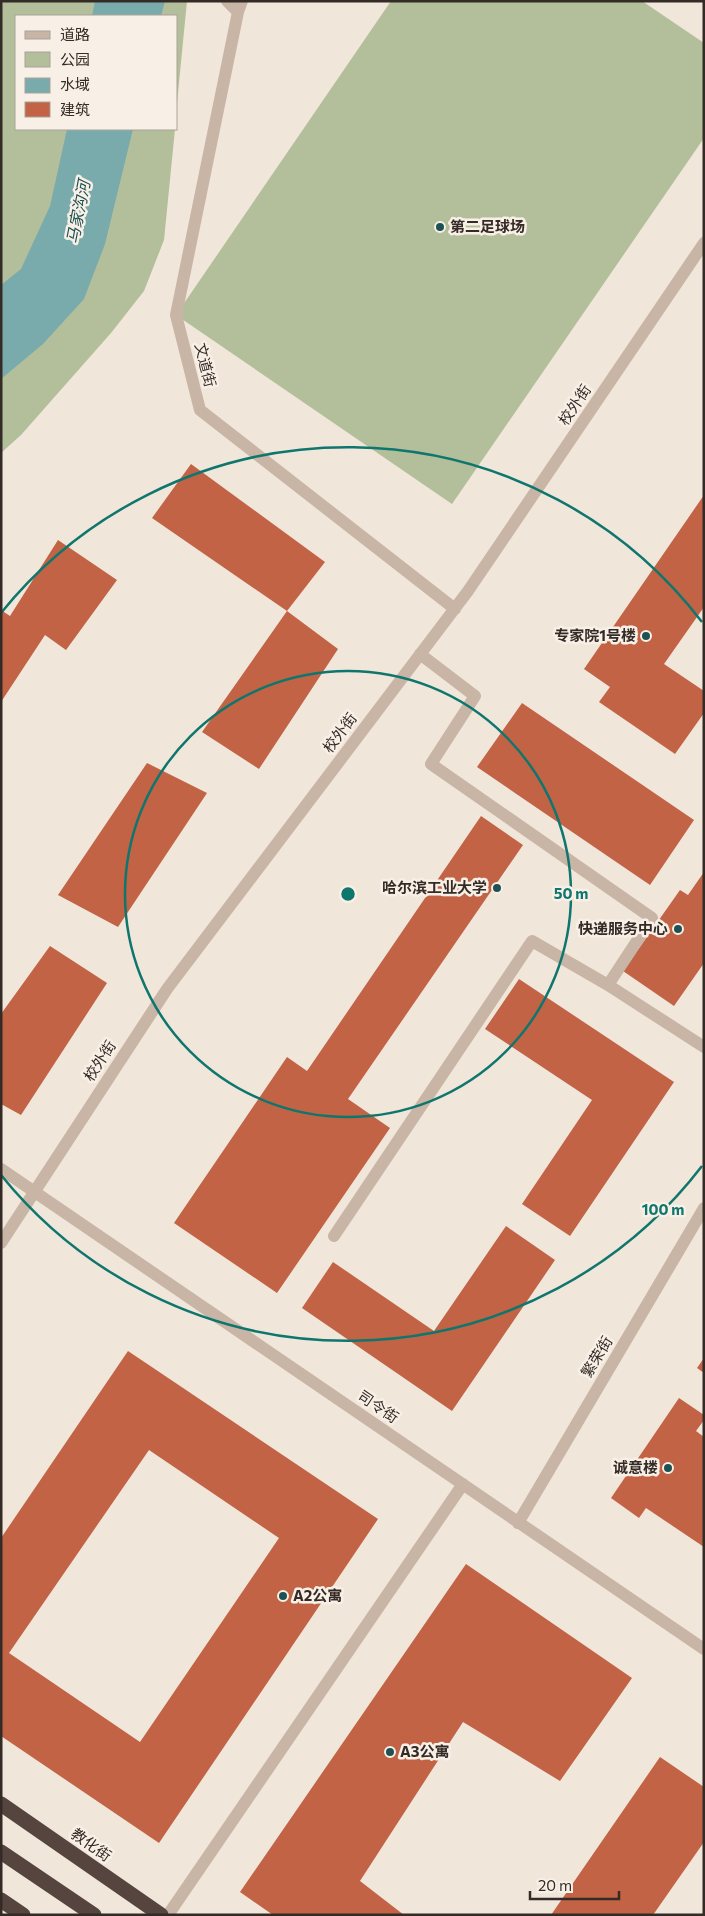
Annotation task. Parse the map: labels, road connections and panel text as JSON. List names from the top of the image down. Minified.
{"streets":{"highway":["教化街"],"street":["文道街","校外街","繁荣街","司令街"]},"crossings":[["文道街","校外街"],["校外街","司令街"],["繁荣街","司令街"]],"water":["马家沟河"],"places":["第二足球场","专家院1号楼","哈尔滨工业大学","快递服务中心","诚意楼","A2公寓","A3公寓"],"legend":["道路","公园","水域","建筑"],"scale_bar":"20 m","rings":["50 m","100 m"]}
